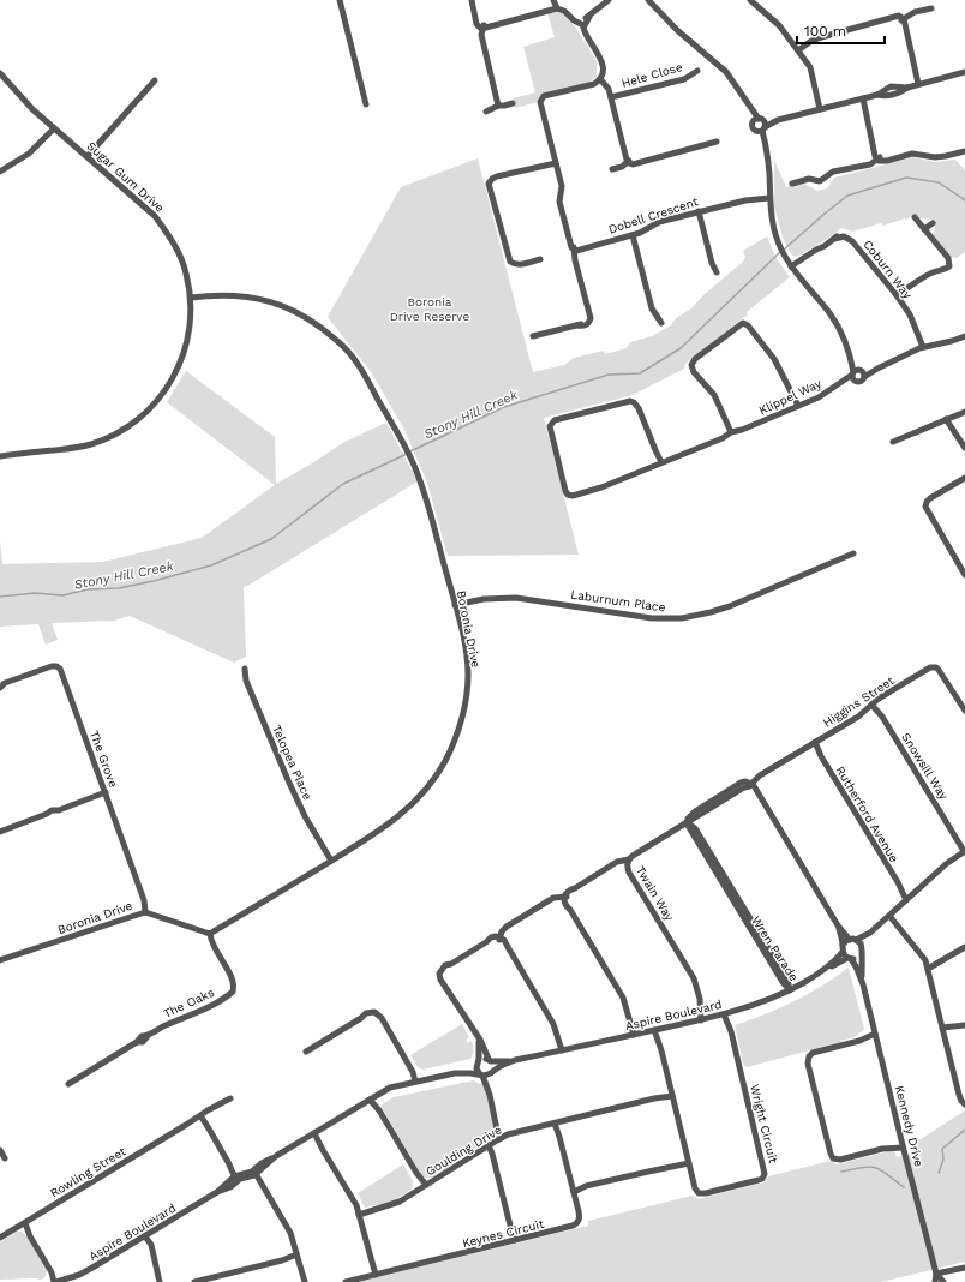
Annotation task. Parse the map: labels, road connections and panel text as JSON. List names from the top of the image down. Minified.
{"streets":{"street":["Hele Close","Sugar Gum Drive","Dobell Crescent","Coburn Way","Klippel Way","Laburnum Place","Boronia Drive","Higgins Street","The Grove","Telopea Place","Snowsill Way","Rutherford Avenue","Twain Way","Wren Parade","The Oaks","Aspire Boulevard","Wright Circuit","Kennedy Drive","Goulding Drive","Rowling Street","Keynes Circuit"]},"crossings":[["Sugar Gum Drive","Boronia Drive"],["Laburnum Place","Boronia Drive"],["Boronia Drive","The Grove"],["Boronia Drive","Telopea Place"],["Boronia Drive","The Oaks"],["Higgins Street","Snowsill Way"],["Higgins Street","Rutherford Avenue"],["Higgins Street","Twain Way"],["Twain Way","Wren Parade"],["Twain Way","Aspire Boulevard"],["Wren Parade","Aspire Boulevard"],["Aspire Boulevard","Wright Circuit"],["Aspire Boulevard","Kennedy Drive"],["Wright Circuit","Goulding Drive"],["Goulding Drive","Keynes Circuit"]],"water":["Stony Hill Creek"],"parks":["Boronia Drive Reserve"],"scale_bar":"100 m"}
